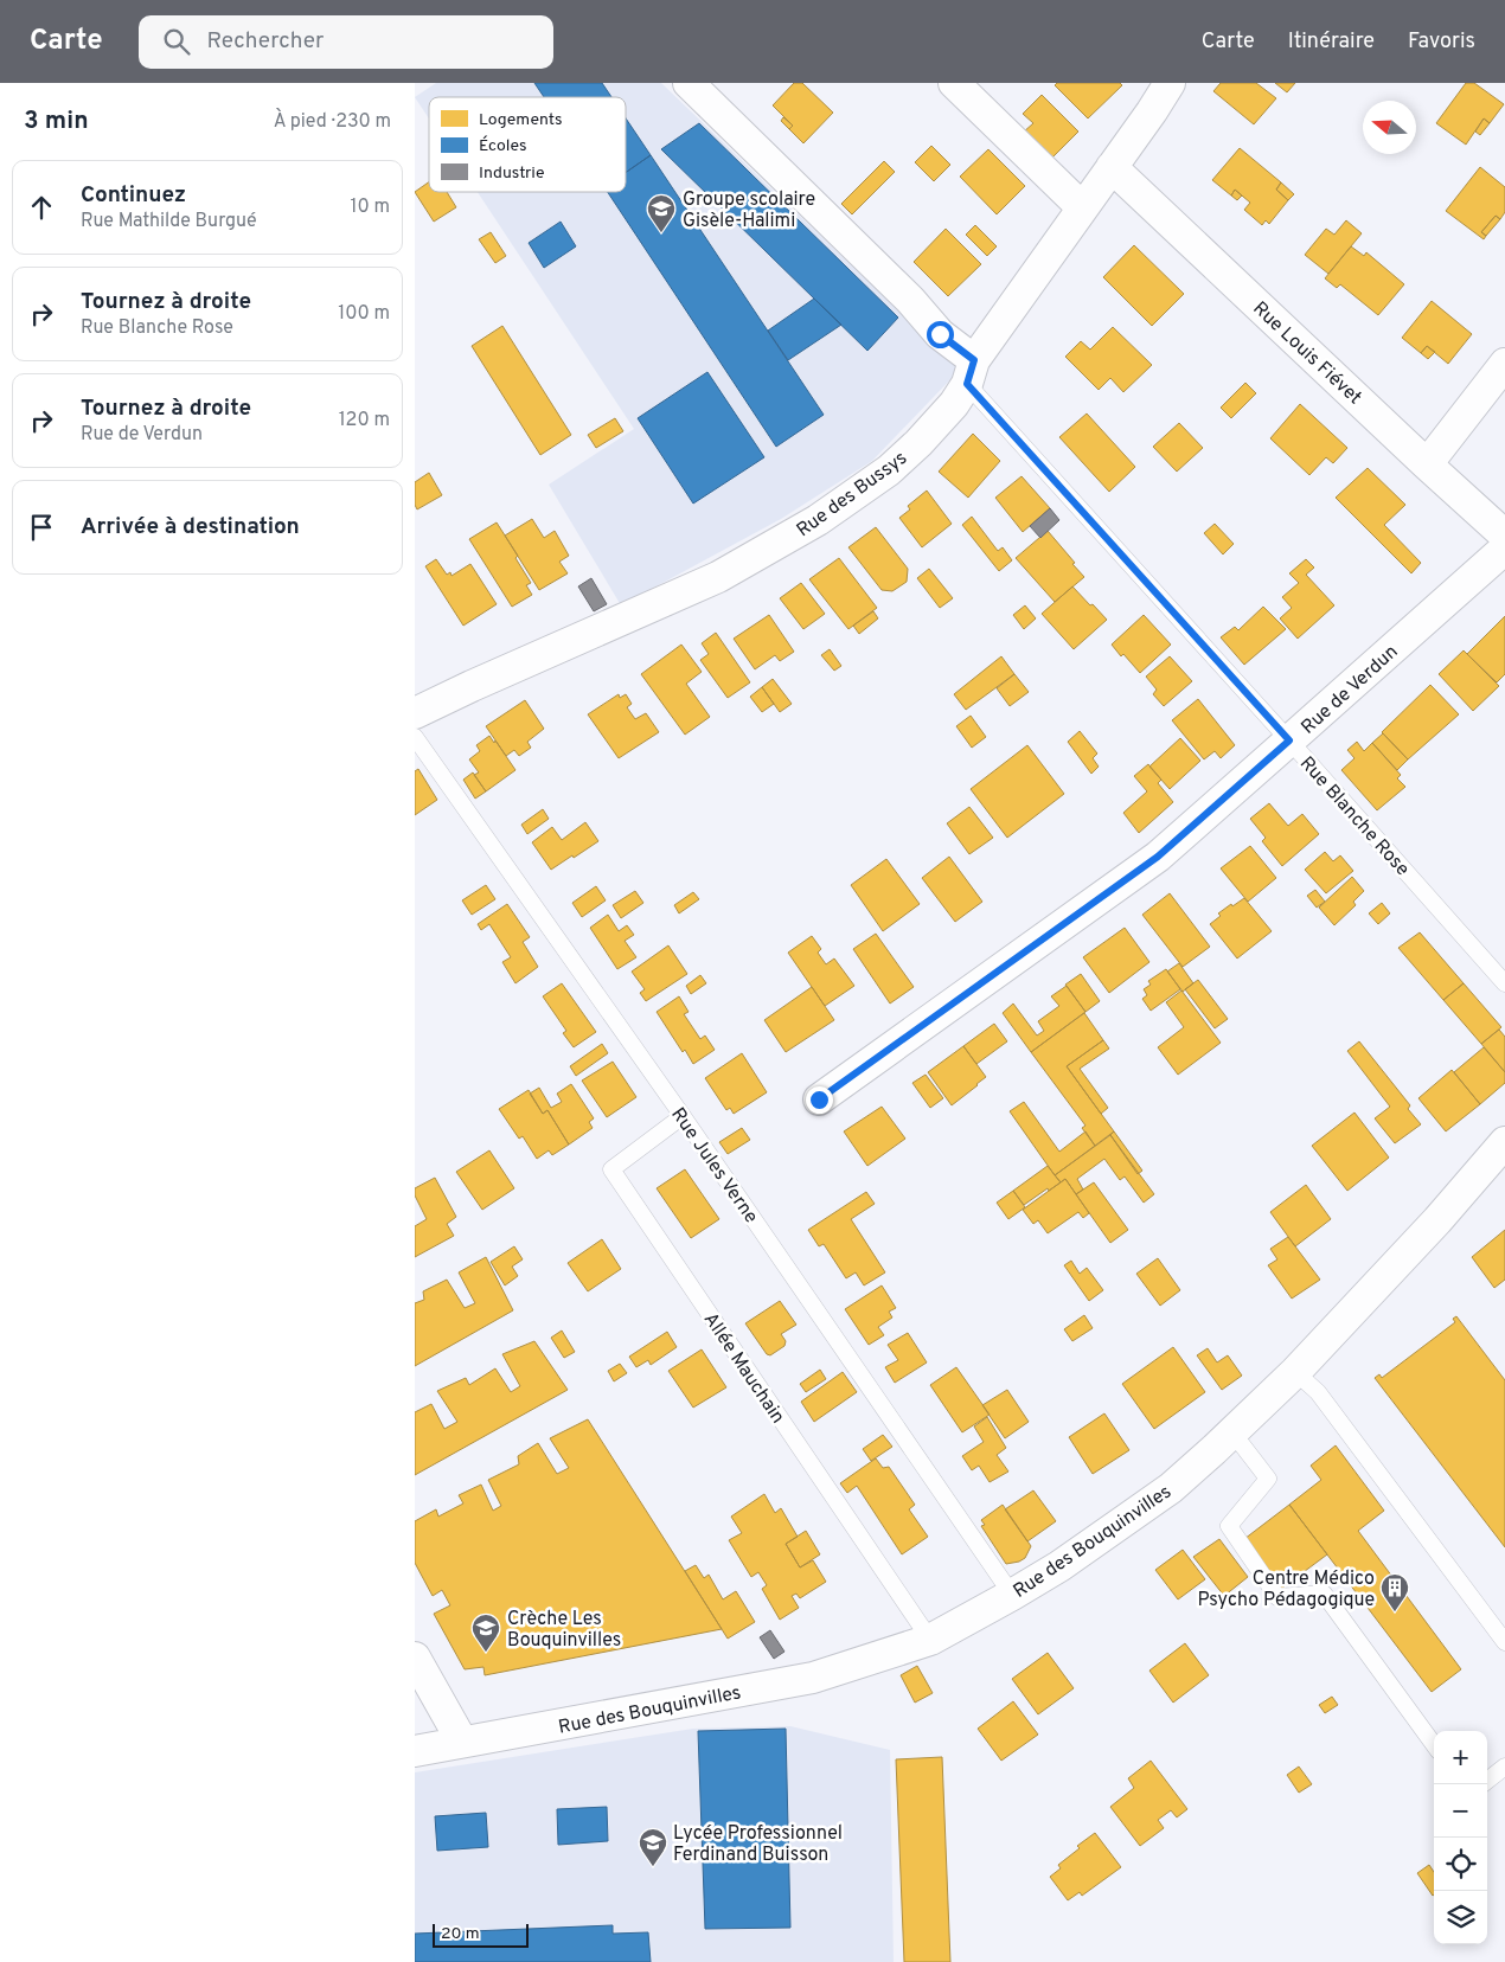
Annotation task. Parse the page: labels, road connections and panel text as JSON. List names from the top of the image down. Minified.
{"streets":{"street":["Rue Louis Fiévet","Rue des Bussys","Rue de Verdun","Rue des Bouquinvilles"],"lane":["Rue Blanche Rose","Rue Jules Verne","Allée Mauchain"]},"crossings":[["Rue Louis Fiévet","Rue des Bussys"],["Rue des Bussys","Rue Blanche Rose"],["Rue de Verdun","Rue Blanche Rose"],["Rue Jules Verne","Allée Mauchain"],["Rue Jules Verne","Rue des Bouquinvilles"],["Allée Mauchain","Rue des Bouquinvilles"]],"places":{"school or university":["Groupe scolaire Gisèle-Halimi","Crèche Les Bouquinvilles","Lycée Professionnel Ferdinand Buisson"],"building":["Centre Médico Psycho Pédagogique"]},"legend":["Logements","Écoles","Industrie"],"scale_bar":"20 m","north":"left","page":{"header":"Carte","search":"Rechercher","nav":["Carte","Itinéraire","Favoris"],"heading":["3 min","À pied · 230 m"],"list":[["Continuez","Rue Mathilde Burgué","10 m"],["Tournez à droite","Rue Blanche Rose","100 m"],["Tournez à droite","Rue de Verdun","120 m"],"Arrivée à destination"],"map_buttons":["+","−"],"scale":"20 m"}}
